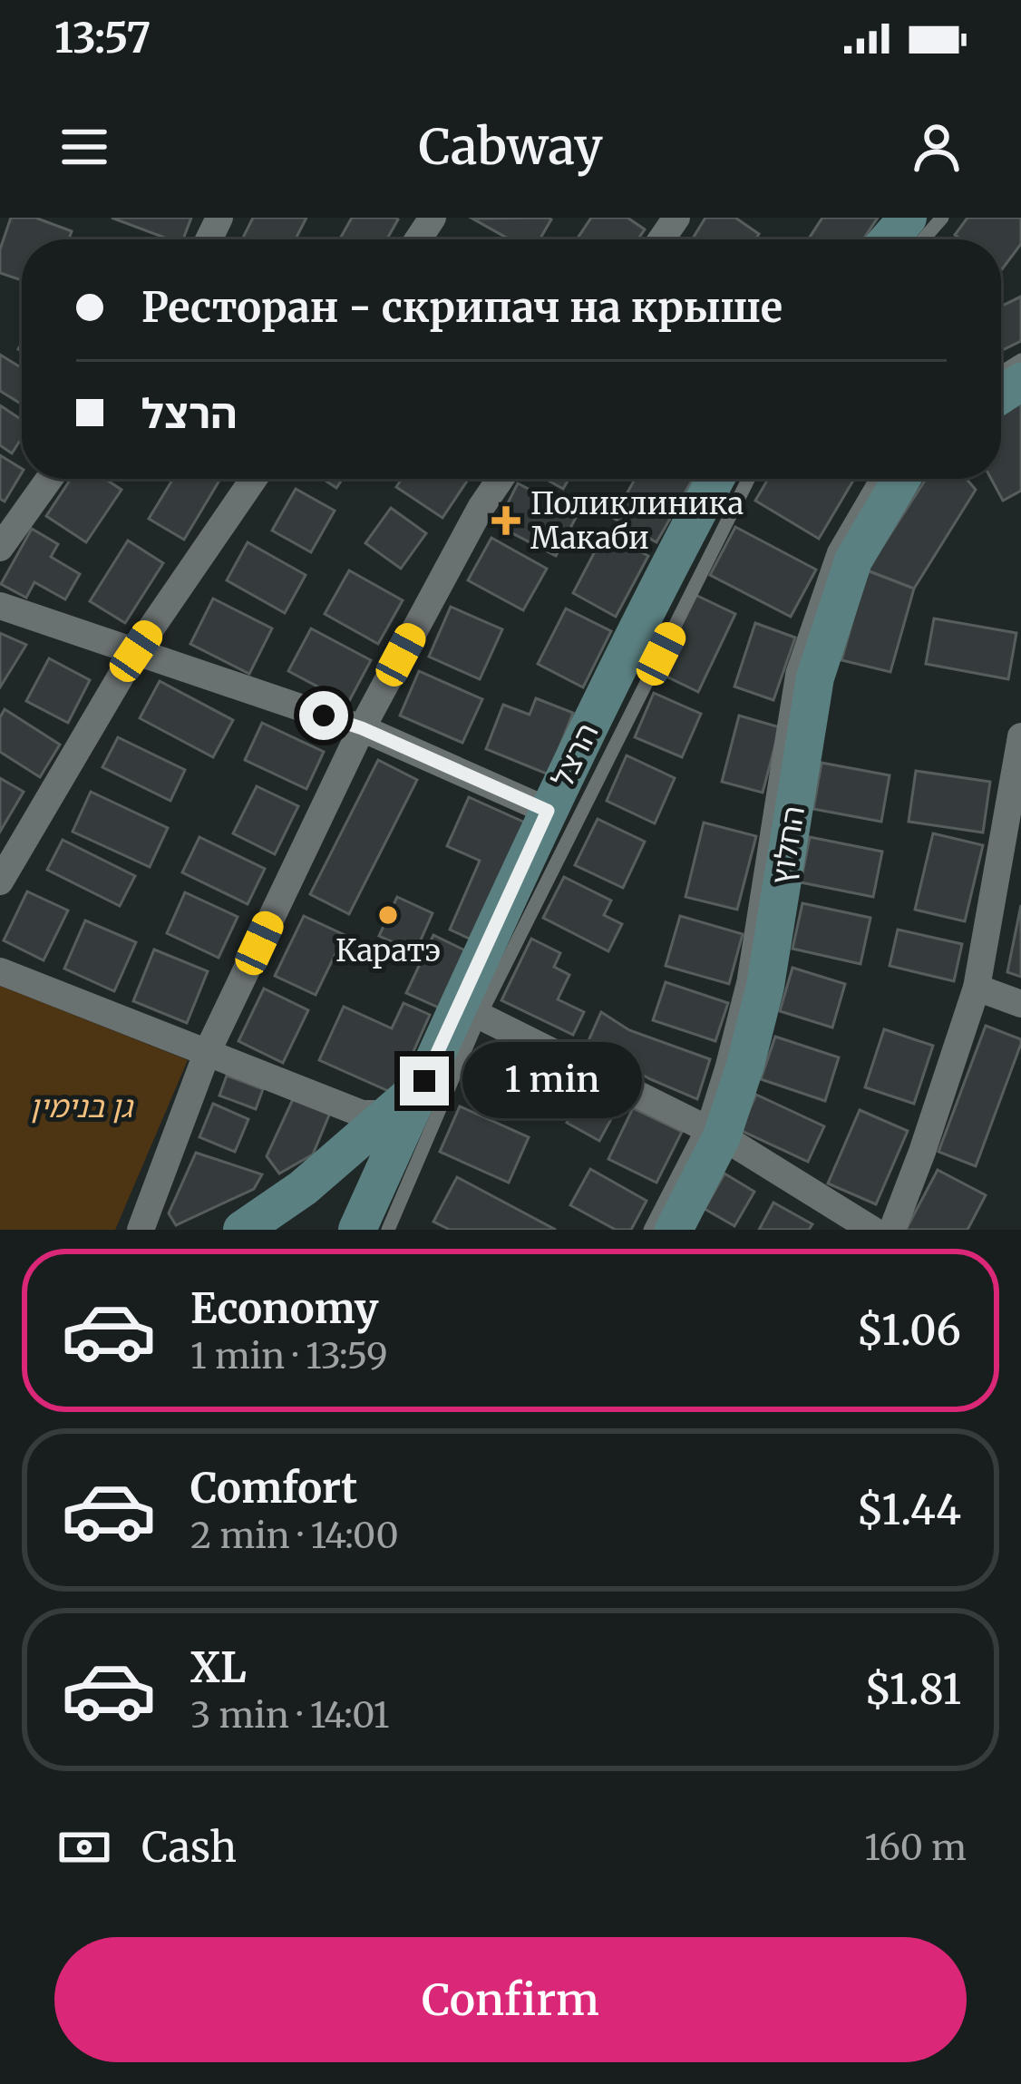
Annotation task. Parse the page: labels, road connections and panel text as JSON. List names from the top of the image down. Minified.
{"streets":{"street":["הרצל","החלוץ"]},"parks":["גן בנימין"],"places":{"health":["Поликлиника Макаби"],"other":["Каратэ"]},"page":{"status":"13:57","header":"Cabway","banner":["Ресторан - скрипач на крыше","הרצל"],"bubble":"1 min","list":[{"name":"Economy","note":"1 min · 13:59","value":"$1.06"},{"name":"Comfort","note":"2 min · 14:00","value":"$1.44"},{"name":"XL","note":"3 min · 14:01","value":"$1.81"}],"pay":["Cash","160 m"],"buttons":"Confirm"}}
